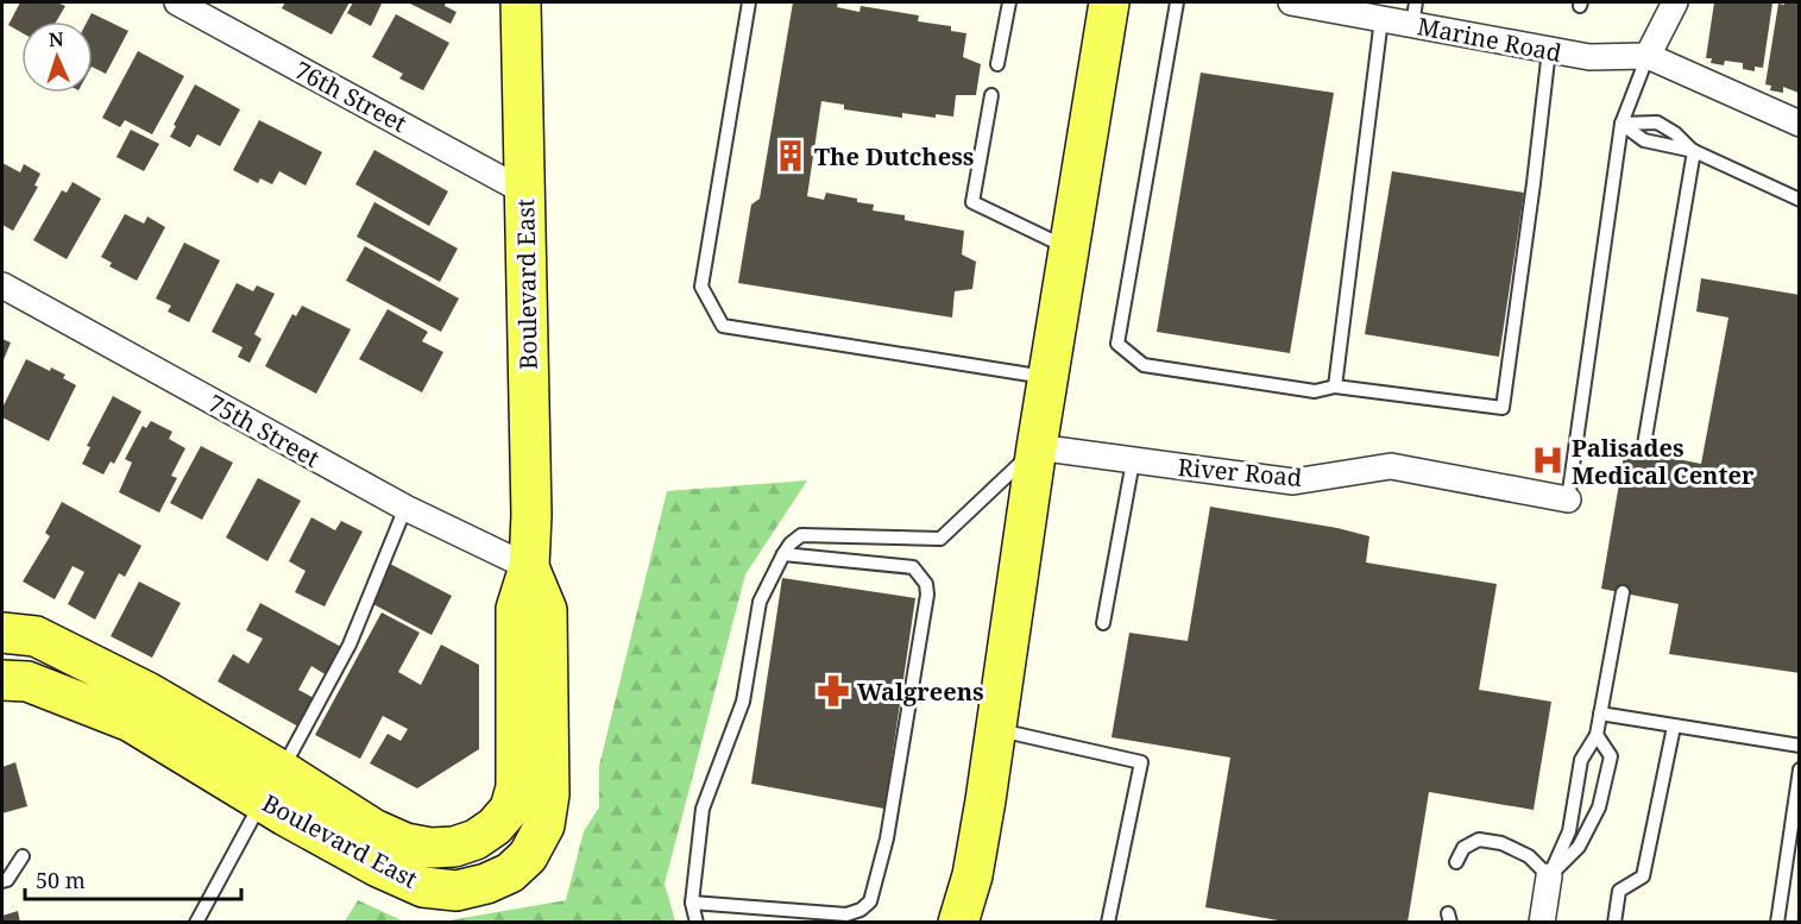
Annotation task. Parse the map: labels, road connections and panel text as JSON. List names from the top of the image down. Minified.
{"streets":{"main road":["Boulevard East"],"street":["Marine Road","76th Street","75th Street","River Road"]},"crossings":[["76th Street","Boulevard East"],["Boulevard East","75th Street"]],"places":{"building":["The Dutchess"],"hospital":["Palisades Medical Center"],"pharmacy":["Walgreens"]},"scale_bar":"50 m","north":"top"}
